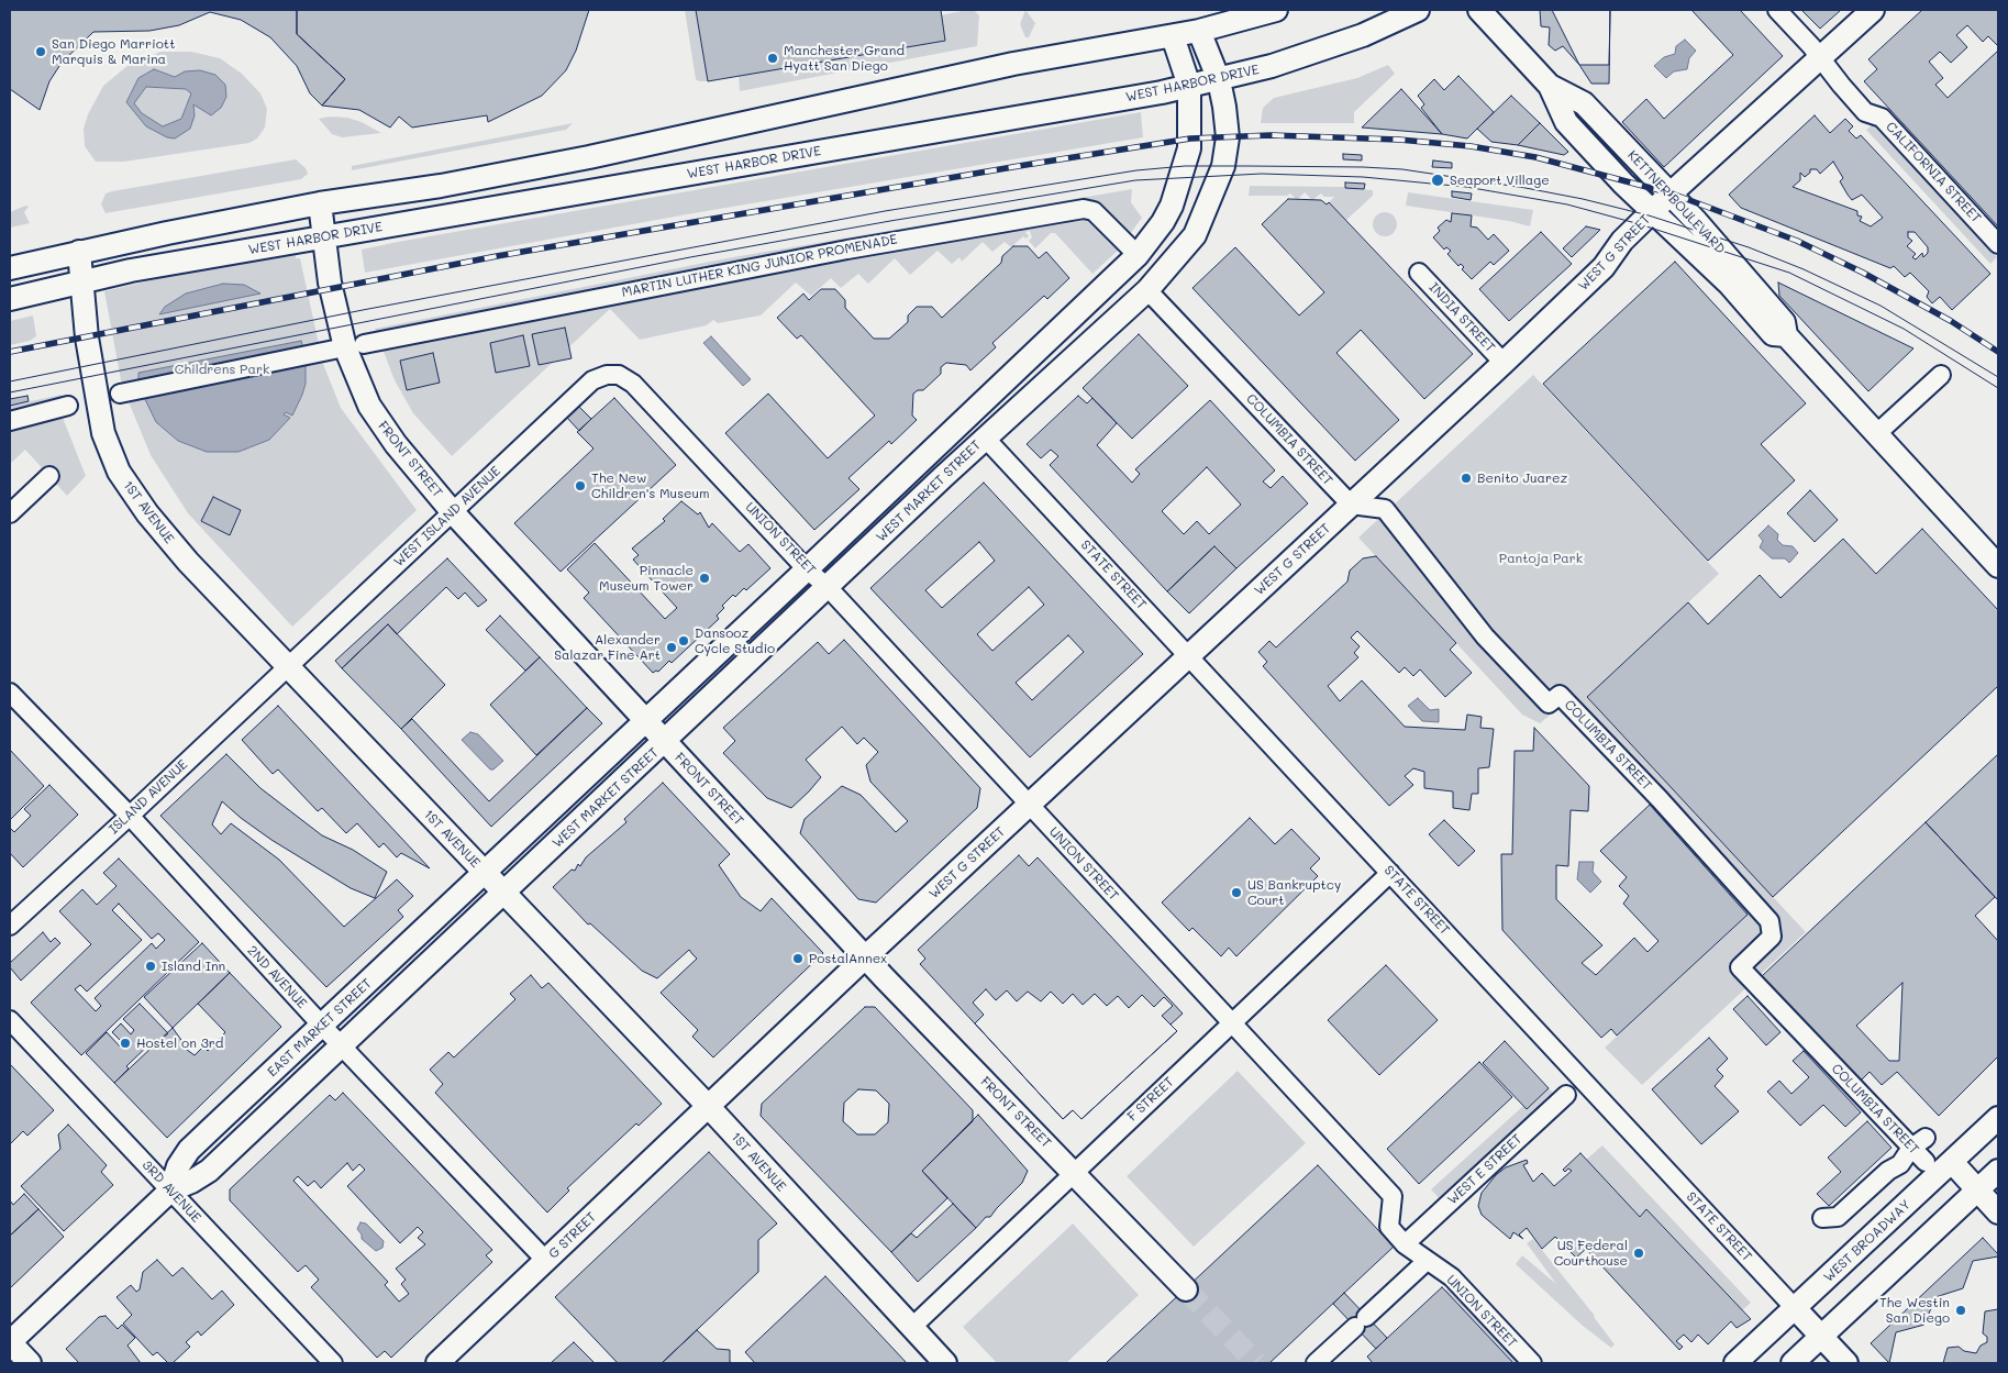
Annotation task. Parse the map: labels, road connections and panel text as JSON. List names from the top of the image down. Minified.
{"streets":{"main road":["WEST HARBOR DRIVE","KETTNER BOULEVARD","WEST G STREET","FRONT STREET","WEST MARKET STREET","1ST AVENUE","STATE STREET","EAST MARKET STREET","G STREET","WEST BROADWAY"],"street":["CALIFORNIA STREET","MARTIN LUTHER KING JUNIOR PROMENADE","INDIA STREET","COLUMBIA STREET","WEST ISLAND AVENUE","UNION STREET","ISLAND AVENUE","2ND AVENUE","F STREET","WEST E STREET","3RD AVENUE"]},"crossings":[["WEST HARBOR DRIVE","FRONT STREET"],["WEST HARBOR DRIVE","WEST MARKET STREET"],["WEST HARBOR DRIVE","1ST AVENUE"],["CALIFORNIA STREET","WEST G STREET"],["KETTNER BOULEVARD","WEST G STREET"],["WEST G STREET","INDIA STREET"],["WEST G STREET","COLUMBIA STREET"],["WEST G STREET","FRONT STREET"],["WEST G STREET","1ST AVENUE"],["WEST G STREET","UNION STREET"],["WEST G STREET","STATE STREET"],["WEST G STREET","G STREET"],["MARTIN LUTHER KING JUNIOR PROMENADE","WEST MARKET STREET"],["COLUMBIA STREET","WEST MARKET STREET"],["FRONT STREET","WEST MARKET STREET"],["FRONT STREET","WEST ISLAND AVENUE"],["FRONT STREET","F STREET"],["WEST MARKET STREET","1ST AVENUE"],["WEST MARKET STREET","UNION STREET"],["WEST MARKET STREET","STATE STREET"],["WEST MARKET STREET","EAST MARKET STREET"],["1ST AVENUE","WEST ISLAND AVENUE"],["1ST AVENUE","ISLAND AVENUE"],["1ST AVENUE","EAST MARKET STREET"],["1ST AVENUE","F STREET"],["1ST AVENUE","G STREET"],["WEST ISLAND AVENUE","UNION STREET"],["WEST ISLAND AVENUE","ISLAND AVENUE"],["UNION STREET","F STREET"],["UNION STREET","WEST E STREET"],["STATE STREET","F STREET"],["STATE STREET","WEST BROADWAY"],["ISLAND AVENUE","2ND AVENUE"],["2ND AVENUE","EAST MARKET STREET"],["2ND AVENUE","G STREET"],["EAST MARKET STREET","3RD AVENUE"]],"parks":["Childrens Park","Pantoja Park"],"places":["San Diego Marriott Marquis & Marina","Manchester Grand Hyatt San Diego","Seaport Village","Benito Juarez","The New Children's Museum","Pinnacle Museum Tower","Dansooz Cycle Studio","Alexander Salazar Fine Art","US Bankruptcy Court","PostalAnnex","Island Inn","Hostel on 3rd","US Federal Courthouse","The Westin San Diego"]}
